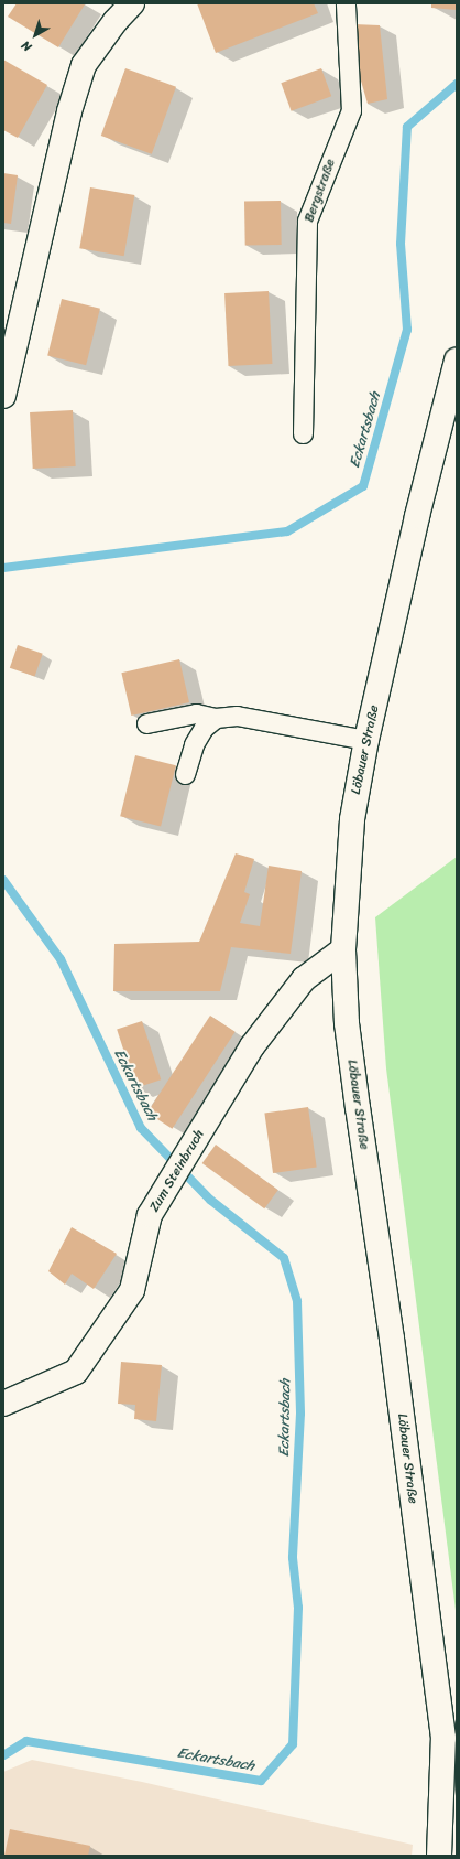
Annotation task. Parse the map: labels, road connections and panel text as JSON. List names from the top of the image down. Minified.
{"streets":{"main road":["Löbauer Straße","Zum Steinbruch"],"lane":["Bergstraße"]},"crossings":[["Löbauer Straße","Zum Steinbruch"]],"water":["Eckartsbach"],"north":"bottom left"}
